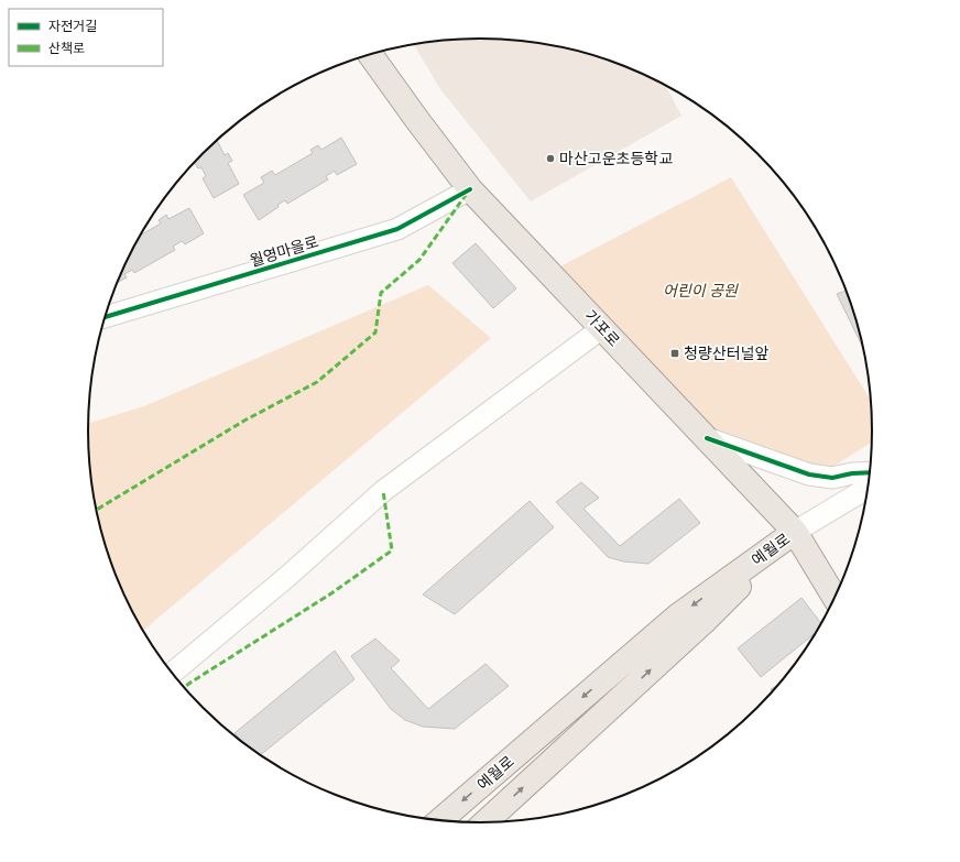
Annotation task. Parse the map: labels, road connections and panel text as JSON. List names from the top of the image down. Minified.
{"streets":{"main road":["가포로","예월로"],"street":["월영마을로"]},"crossings":[["월영마을로","가포로"],["가포로","예월로"]],"parks":["어린이 공원"],"places":{"other":["마산고운초등학교"],"transit":["청량산터널앞"]},"legend":["자전거길","산책로"]}
